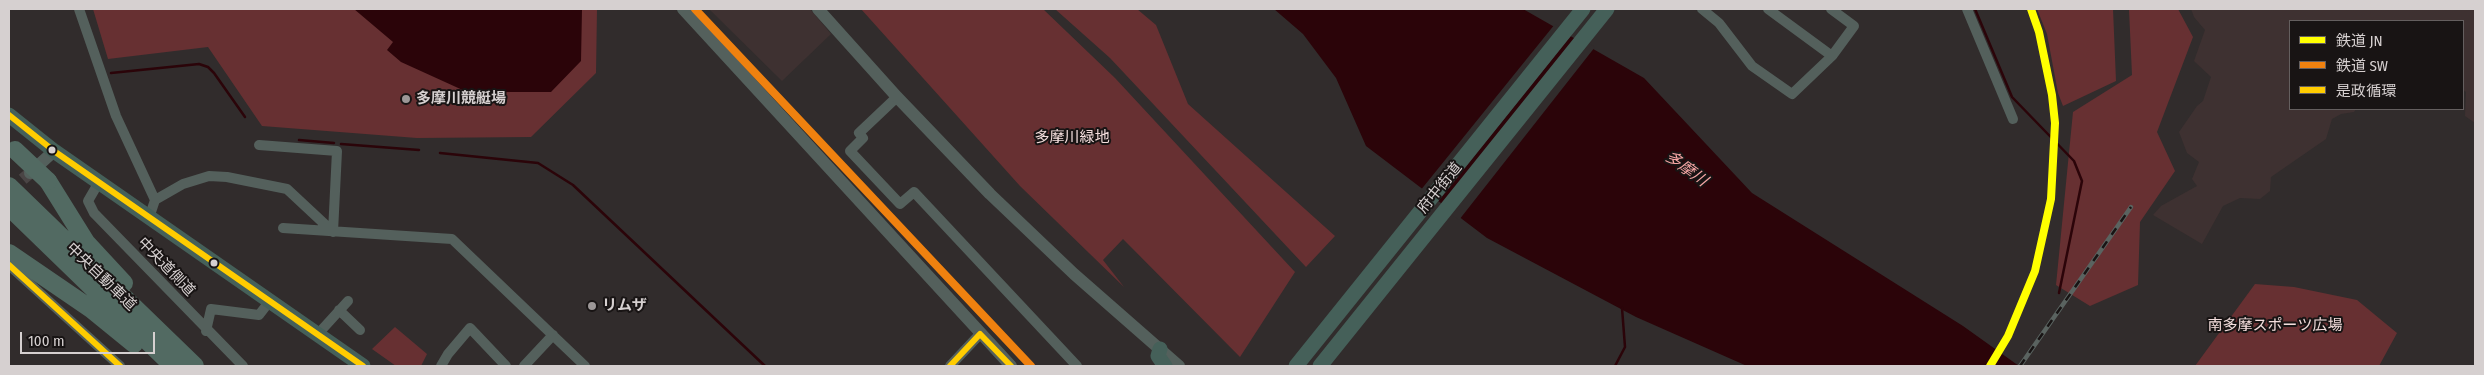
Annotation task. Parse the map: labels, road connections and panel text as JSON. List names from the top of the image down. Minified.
{"streets":{"highway":["中央自動車道"],"main road":["府中街道"],"street":["中央道側道"]},"water":["多摩川"],"parks":["多摩川緑地","南多摩スポーツ広場"],"places":["多摩川競艇場","リムザ"],"lines":["rail line JN","rail line SW","transit line 是政循環"],"legend":["鉄道 JN","鉄道 SW","是政循環"],"scale_bar":"100 m"}
